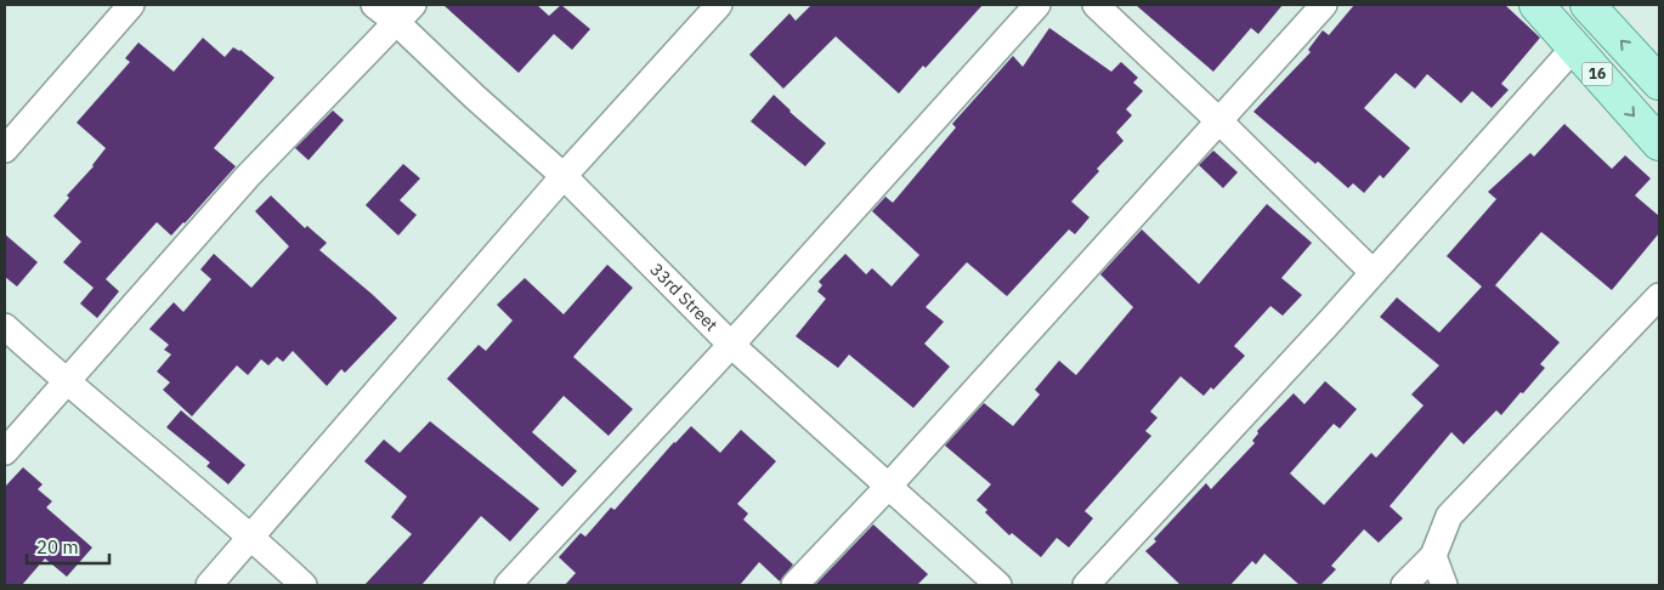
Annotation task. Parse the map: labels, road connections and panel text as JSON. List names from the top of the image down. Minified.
{"streets":{"main road":["16"],"street":["33rd Street"]},"scale_bar":"20 m"}
